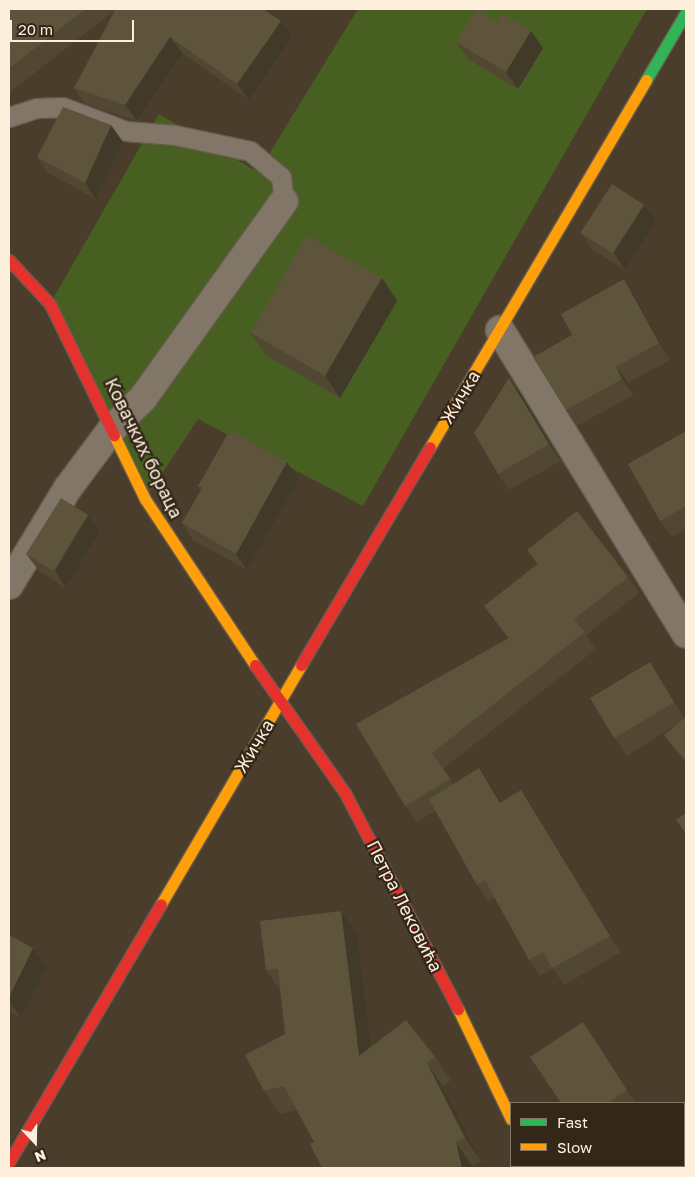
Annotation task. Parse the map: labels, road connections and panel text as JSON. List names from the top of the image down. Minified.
{"streets":{"main road":["Жичка","Ковачких бораца","Петра Лековића"]},"crossings":[["Жичка","Ковачких бораца"],["Жичка","Петра Лековића"],["Ковачких бораца","Петра Лековића"]],"legend":["Fast","Slow"],"scale_bar":"20 m","north":"bottom"}
